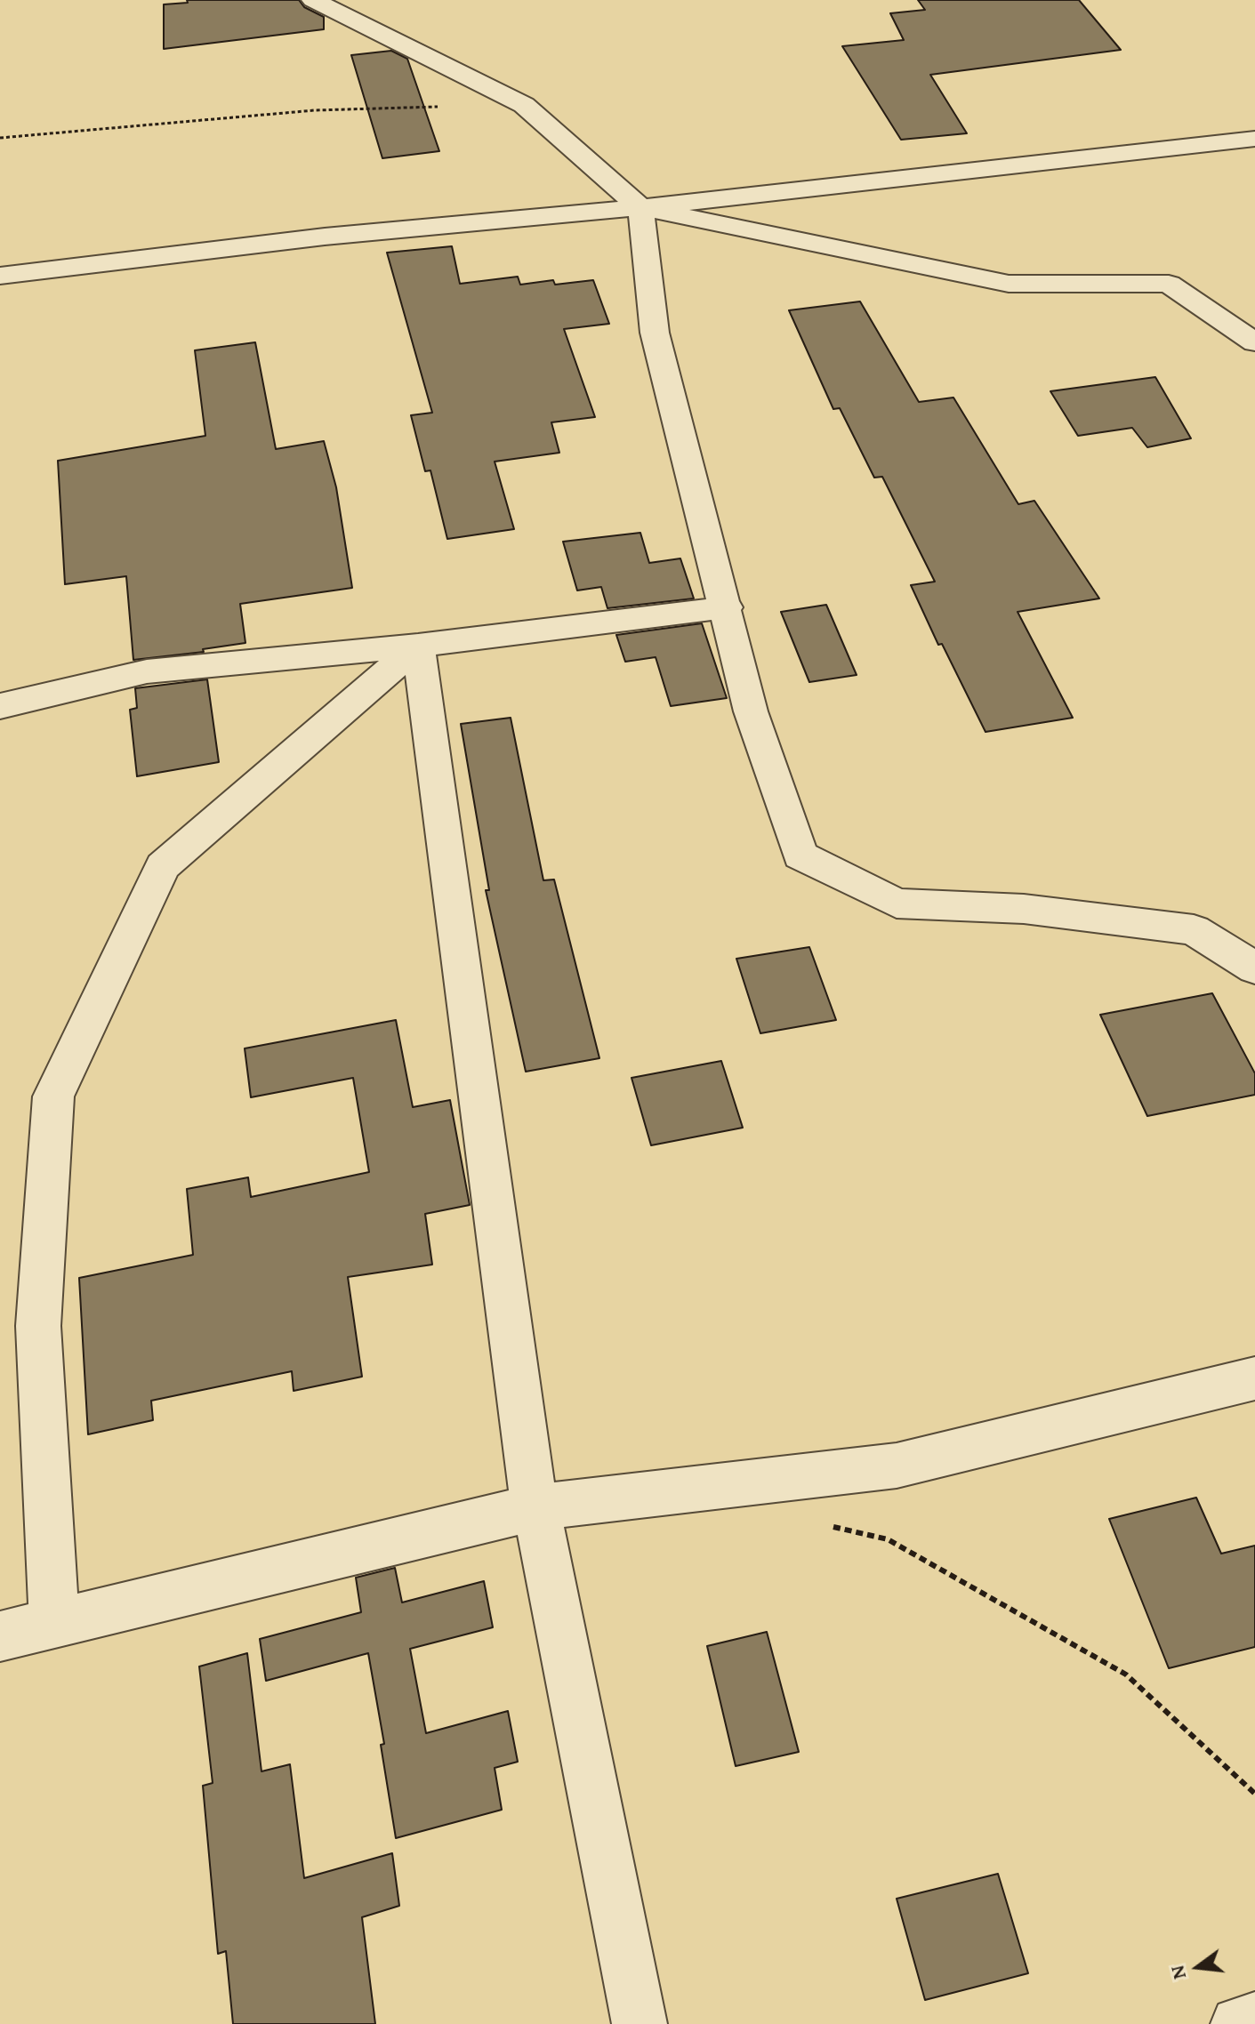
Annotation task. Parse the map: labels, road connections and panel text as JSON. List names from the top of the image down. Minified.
{"north":"left"}
